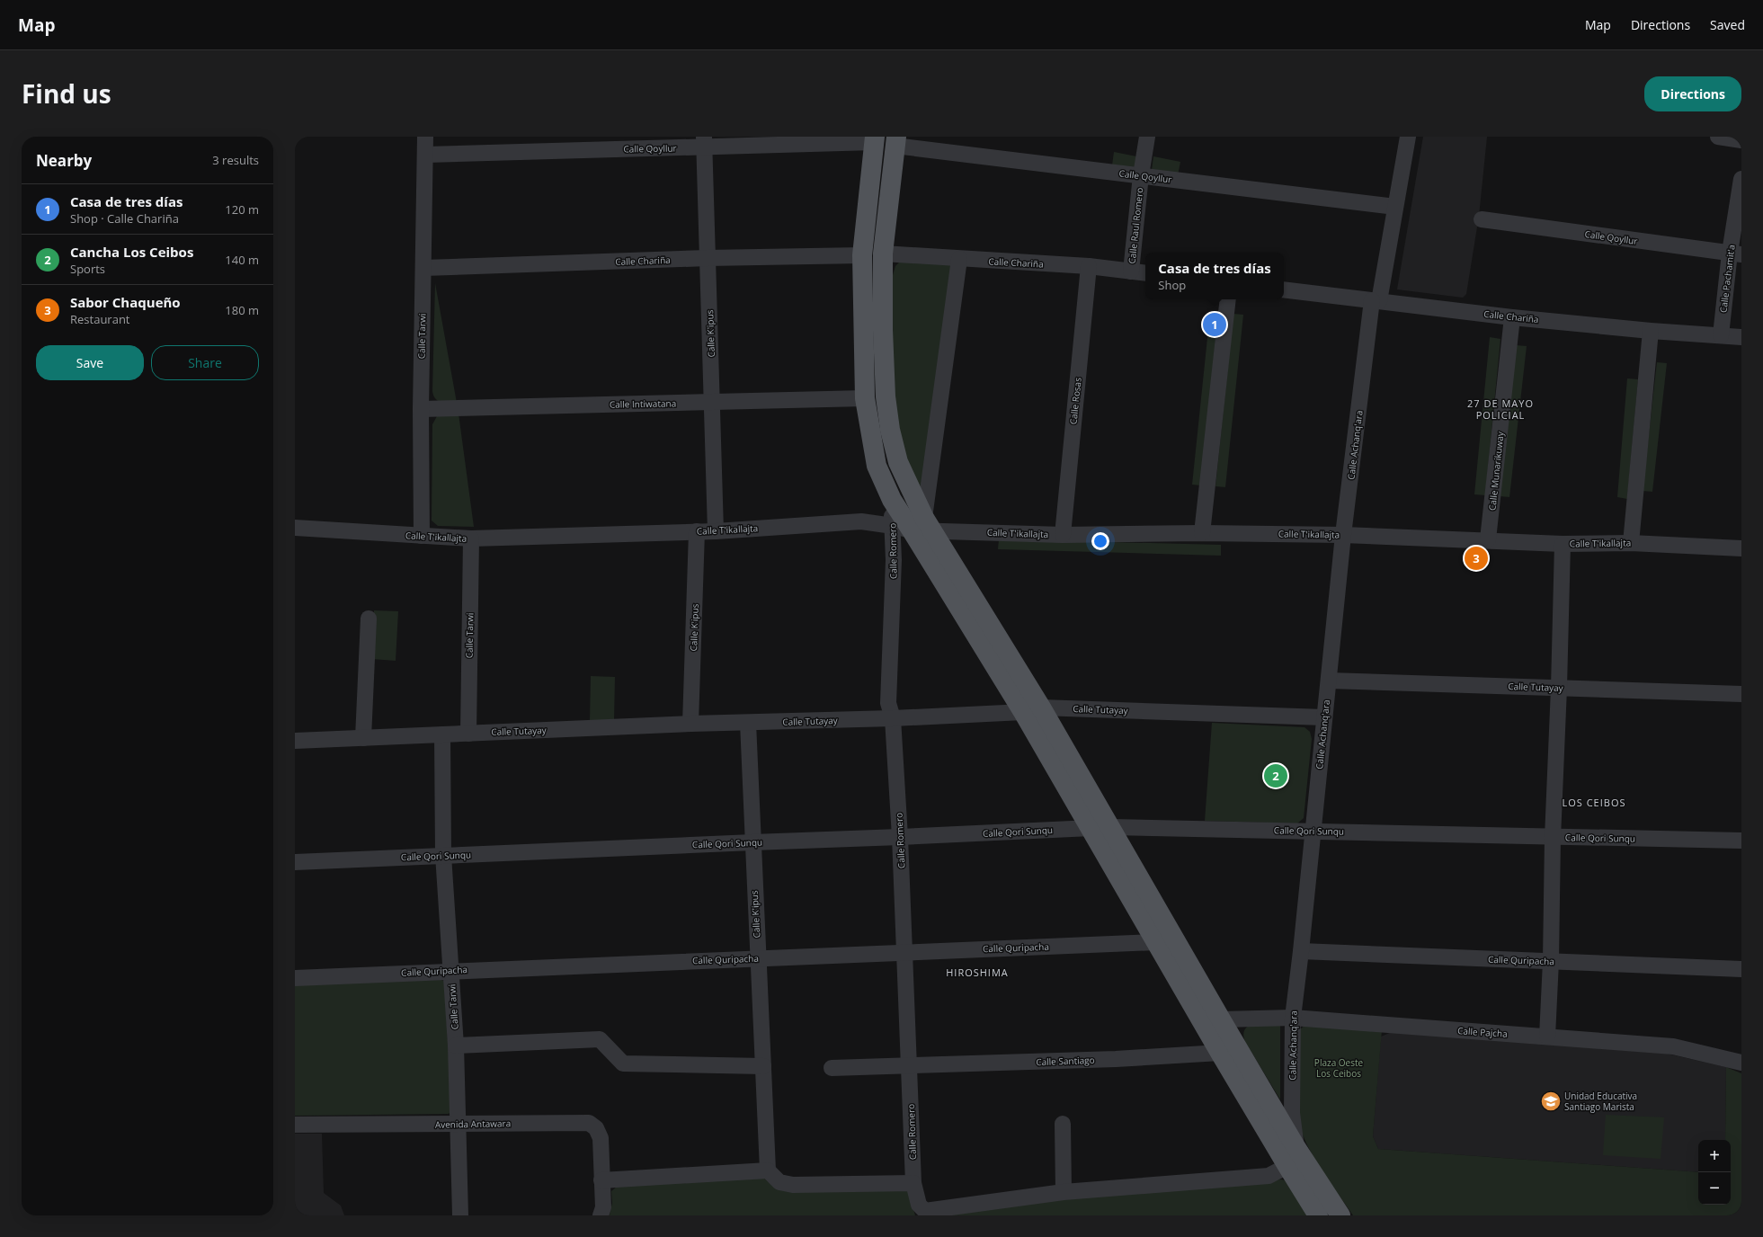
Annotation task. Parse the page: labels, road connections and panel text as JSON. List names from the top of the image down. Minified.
{"streets":{"street":["Calle Qoyllur","Calle Raul Romero","Calle Chariña","Calle Pachamit'a","Calle K'ipus","Calle Tarwi","Calle Rosas","Calle Intiwatana","Calle Achanq'ara","Calle Munarikuway","Calle T'ikallajta","Calle Romero","Calle Tutayay","Calle Qori Sunqu","Calle Quripacha","Calle Pajcha","Calle Santiago","Avenida Antawara"]},"crossings":[["Calle Qoyllur","Calle Raul Romero"],["Calle Qoyllur","Calle Pachamit'a"],["Calle Qoyllur","Calle K'ipus"],["Calle Qoyllur","Calle Tarwi"],["Calle Qoyllur","Calle Achanq'ara"],["Calle Raul Romero","Calle Chariña"],["Calle Chariña","Calle Pachamit'a"],["Calle Chariña","Calle K'ipus"],["Calle Chariña","Calle Tarwi"],["Calle Chariña","Calle Rosas"],["Calle Chariña","Calle Achanq'ara"],["Calle Chariña","Calle Munarikuway"],["Calle K'ipus","Calle Intiwatana"],["Calle K'ipus","Calle T'ikallajta"],["Calle K'ipus","Calle Tutayay"],["Calle K'ipus","Calle Qori Sunqu"],["Calle K'ipus","Calle Quripacha"],["Calle Tarwi","Calle Intiwatana"],["Calle Tarwi","Calle T'ikallajta"],["Calle Tarwi","Calle Tutayay"],["Calle Tarwi","Calle Qori Sunqu"],["Calle Tarwi","Calle Quripacha"],["Calle Tarwi","Avenida Antawara"],["Calle Rosas","Calle T'ikallajta"],["Calle Achanq'ara","Calle T'ikallajta"],["Calle Achanq'ara","Calle Tutayay"],["Calle Achanq'ara","Calle Qori Sunqu"],["Calle Achanq'ara","Calle Quripacha"],["Calle Achanq'ara","Calle Pajcha"],["Calle Munarikuway","Calle T'ikallajta"],["Calle T'ikallajta","Calle Romero"],["Calle Romero","Calle Tutayay"],["Calle Romero","Calle Qori Sunqu"],["Calle Romero","Calle Quripacha"],["Calle Romero","Calle Santiago"]],"districts":["27 DE MAYO POLICIAL","LOS CEIBOS","HIROSHIMA"],"parks":["Plaza Oeste Los Ceibos"],"places":{"school or university":["Unidad Educativa Santiago Marista"]},"page":{"header":"Map","nav":["Map","Directions","Saved"],"title":"Find us","buttons":["Directions",["Save","Share"]],"heading":["Nearby","3 results"],"list":[{"mark":"1","name":"Casa de tres días","note":"Shop · Calle Chariña","value":"120 m"},{"mark":"2","name":"Cancha Los Ceibos","note":"Sports","value":"140 m"},{"mark":"3","name":"Sabor Chaqueño","note":"Restaurant","value":"180 m"}],"popup":["Casa de tres días","Shop"],"pins":["1","3","2"],"map_buttons":["+","−"]}}
